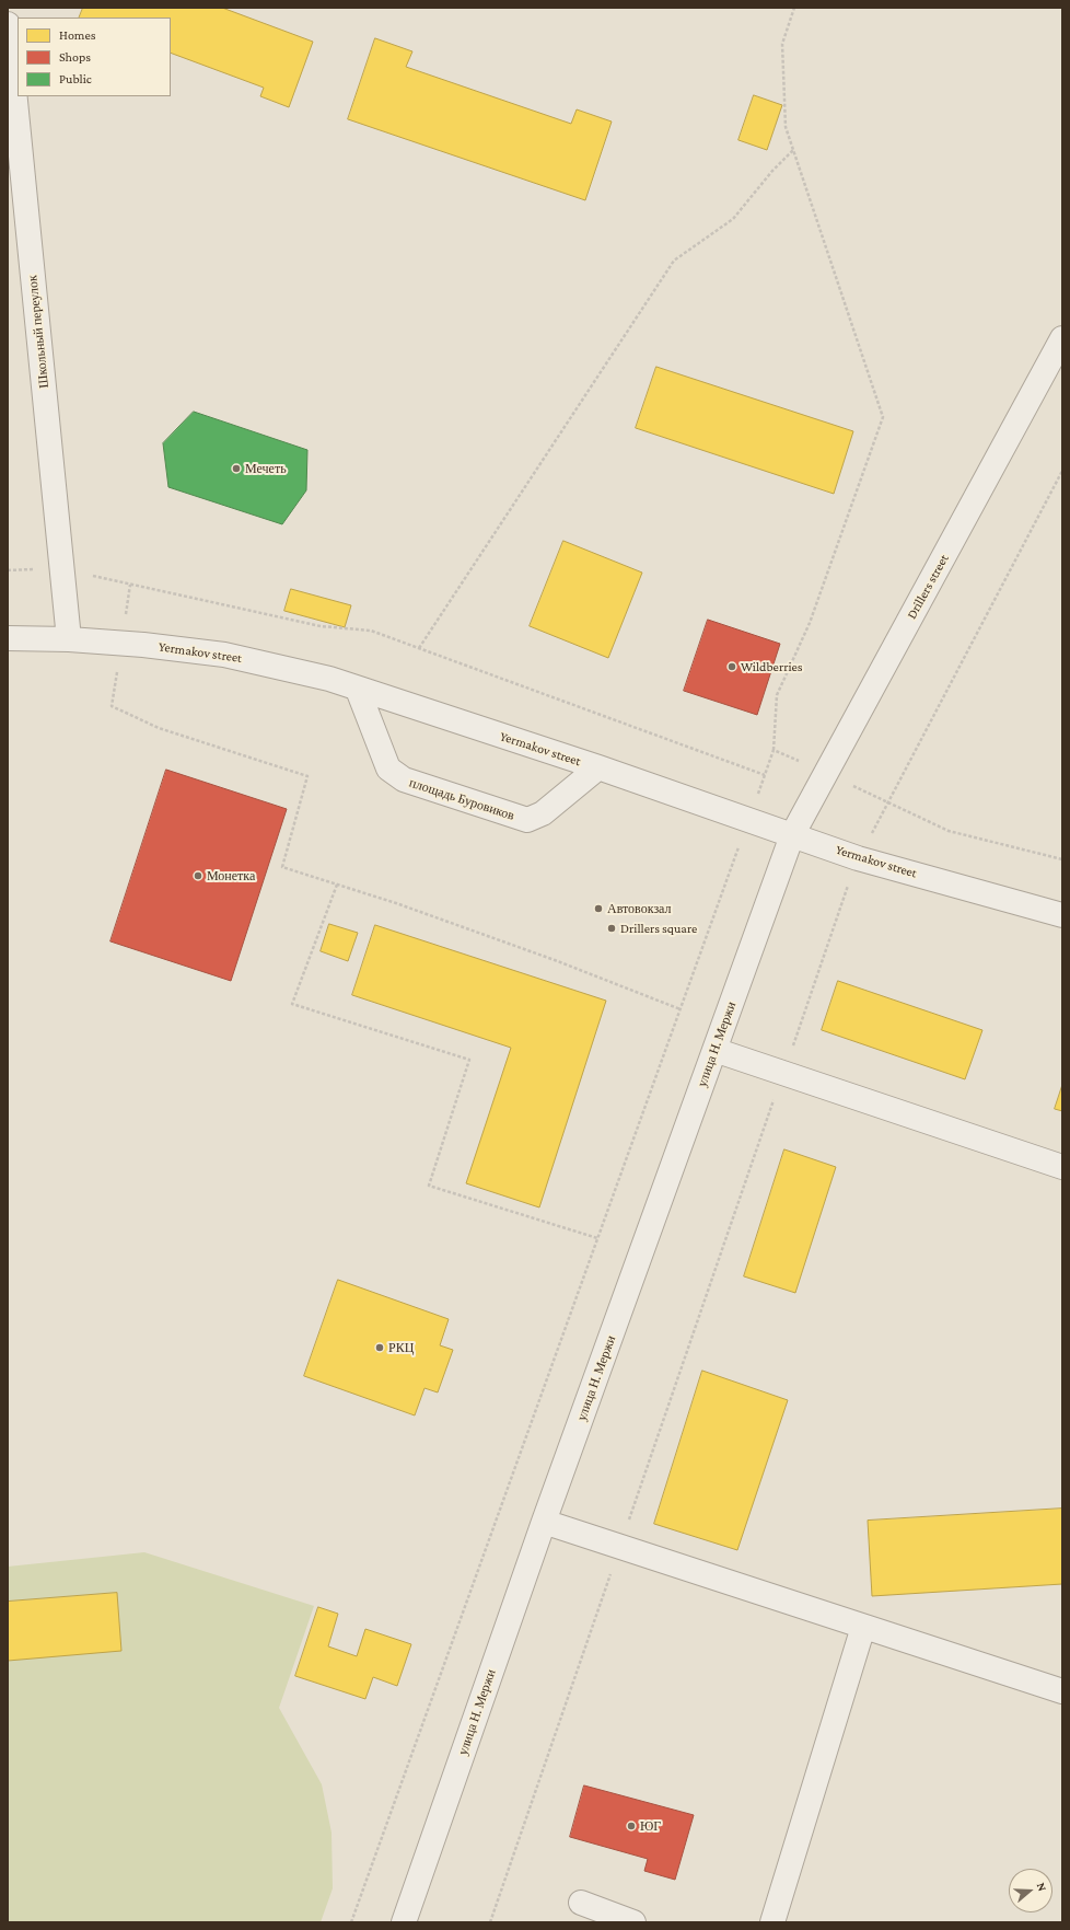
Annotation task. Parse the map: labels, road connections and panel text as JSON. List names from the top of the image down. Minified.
{"streets":{"street":["Школьный переулок","Drillers street","Yermakov street","площадь Буровиков","улица Н. Мержи"]},"crossings":[["Школьный переулок","Yermakov street"],["Drillers street","Yermakov street"],["Drillers street","улица Н. Мержи"],["Yermakov street","площадь Буровиков"],["Yermakov street","улица Н. Мержи"]],"places":["Мечеть","Wildberries","Монетка","Автовокзал","Drillers square","РКЦ","ЮГ"],"legend":["Homes","Shops","Public"],"north":"right"}
